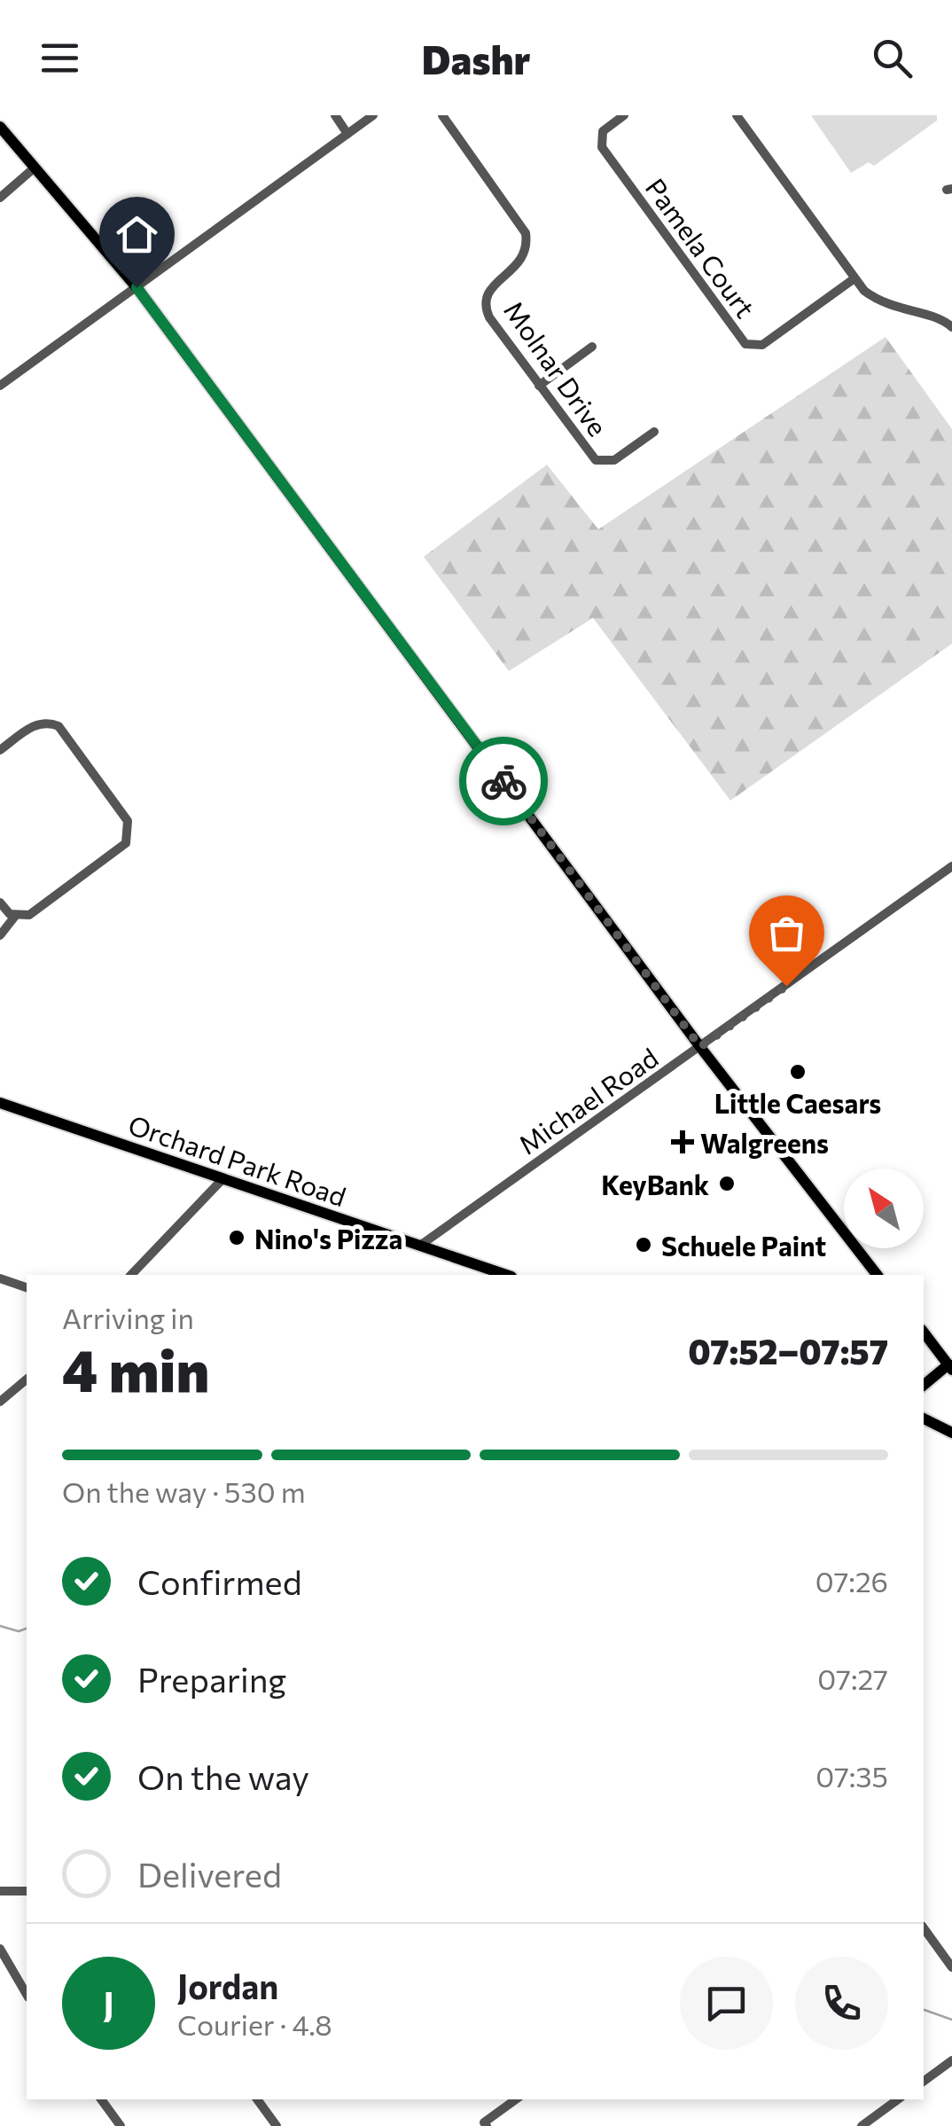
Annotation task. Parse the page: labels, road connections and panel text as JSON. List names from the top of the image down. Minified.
{"streets":{"main road":["Orchard Park Road"],"street":["Pamela Court","Molnar Drive","Michael Road"]},"crossings":[["Michael Road","Orchard Park Road"]],"places":{"other":["Little Caesars","KeyBank","Nino's Pizza","Schuele Paint"],"health":["Walgreens"]},"north":"top left","page":{"header":"Dashr","heading":["4 min","Arriving in","07:52–07:57"],"panel":["Jordan","Courier · 4.8"],"bar":"On the way · 530 m","list":[["Confirmed","07:26"],["Preparing","07:27"],["On the way","07:35"],"Delivered"],"round":"J"}}
